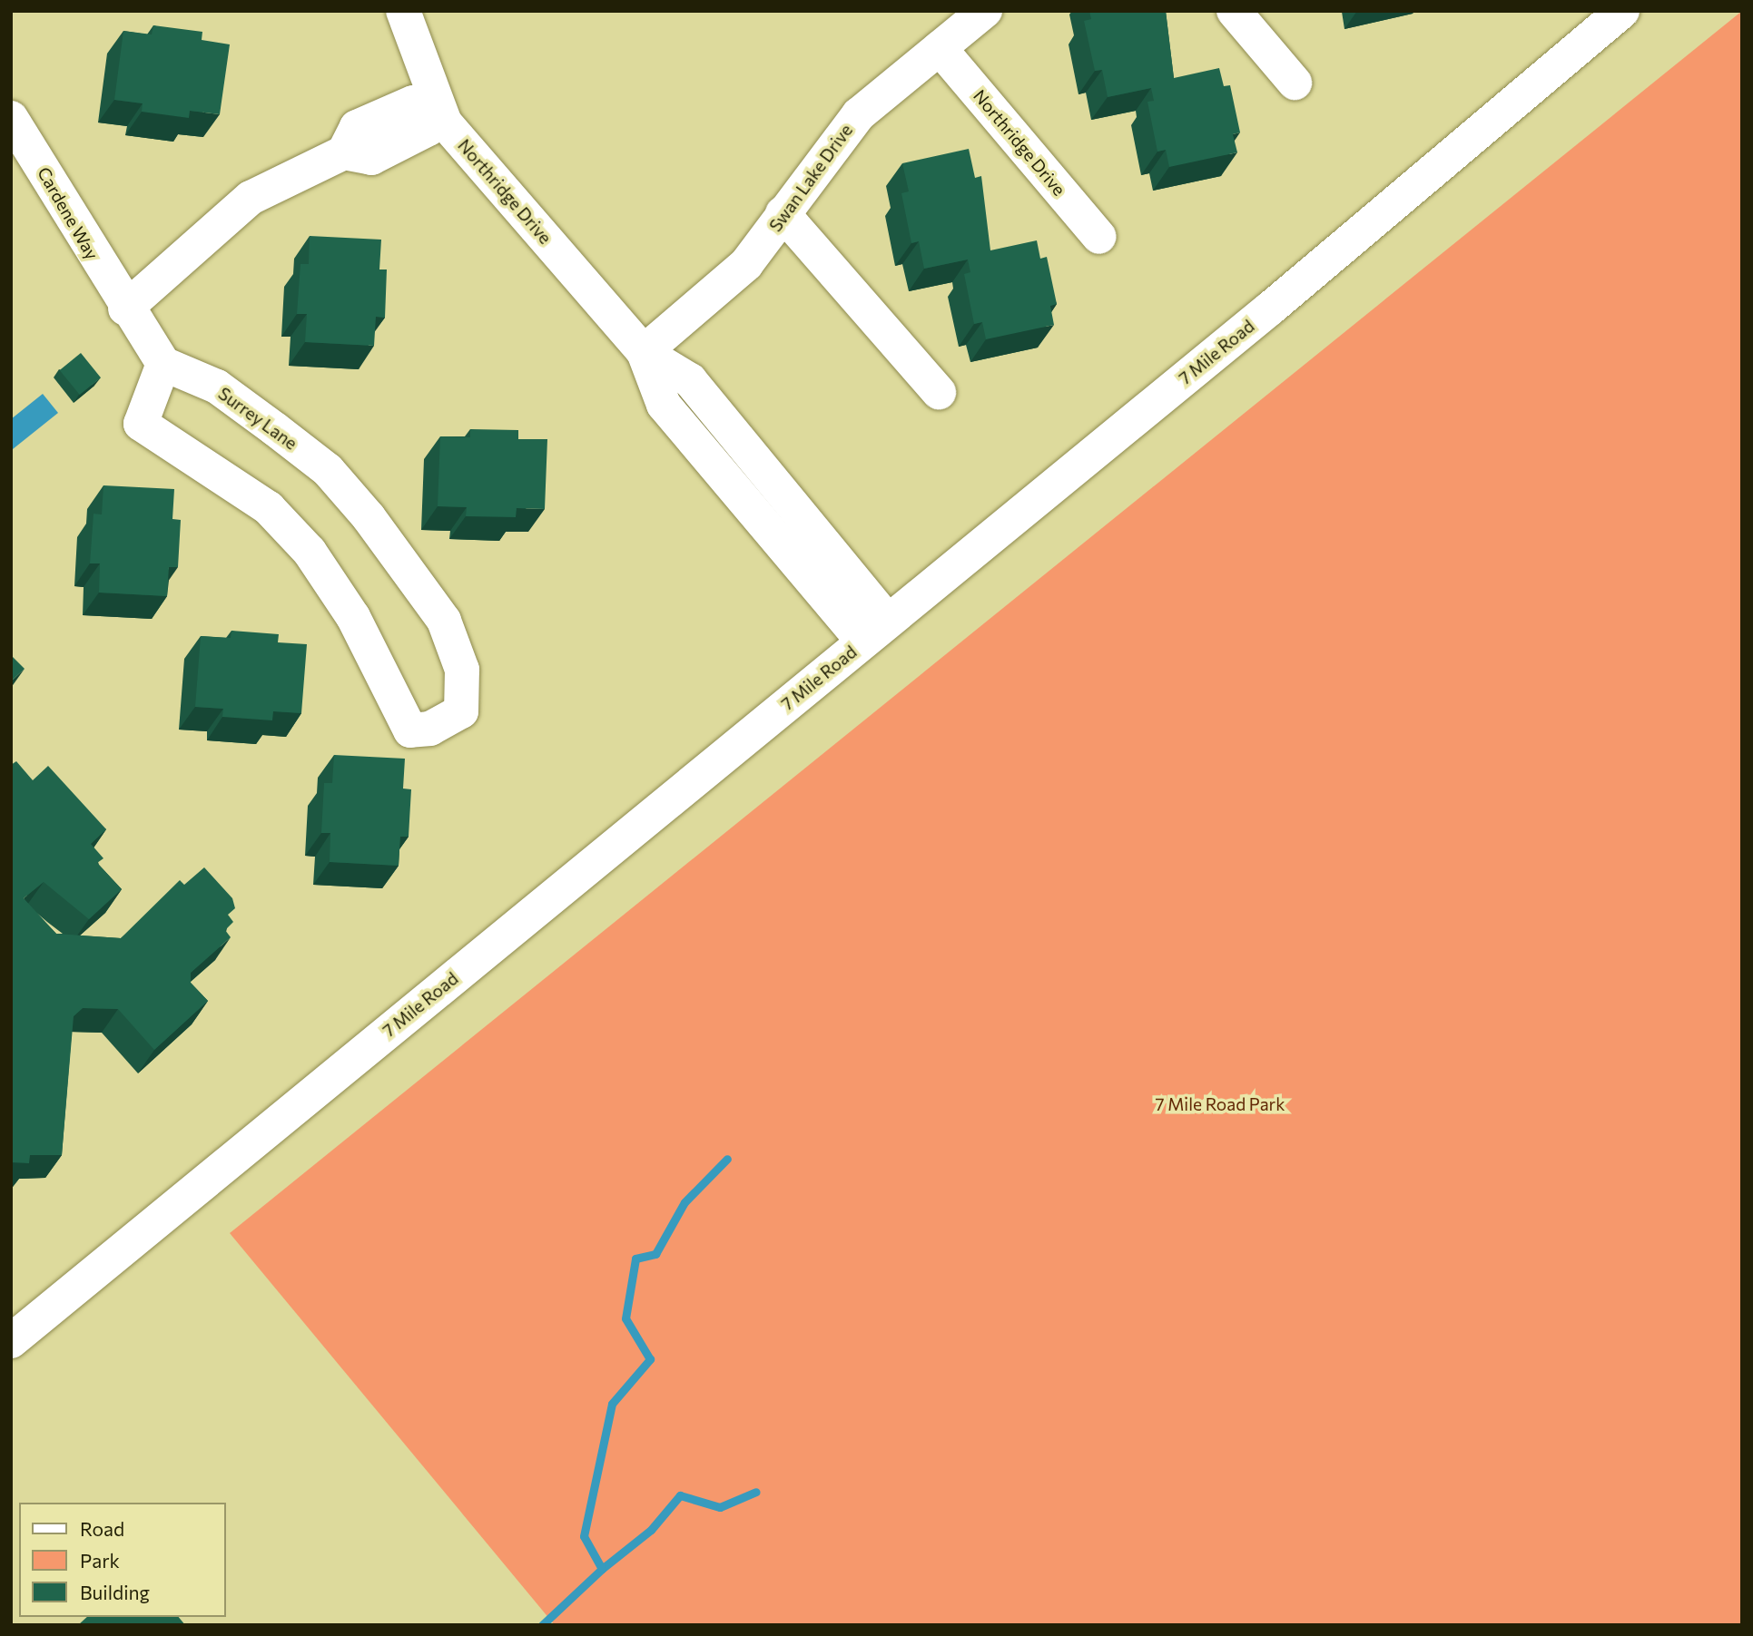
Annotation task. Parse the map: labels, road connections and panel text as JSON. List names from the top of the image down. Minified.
{"streets":{"street":["Northridge Drive","Swan Lake Drive","Cardene Way","7 Mile Road","Surrey Lane"]},"crossings":[["Northridge Drive","Swan Lake Drive"],["Northridge Drive","7 Mile Road"]],"parks":["7 Mile Road Park"],"legend":["Road","Park","Building"]}
